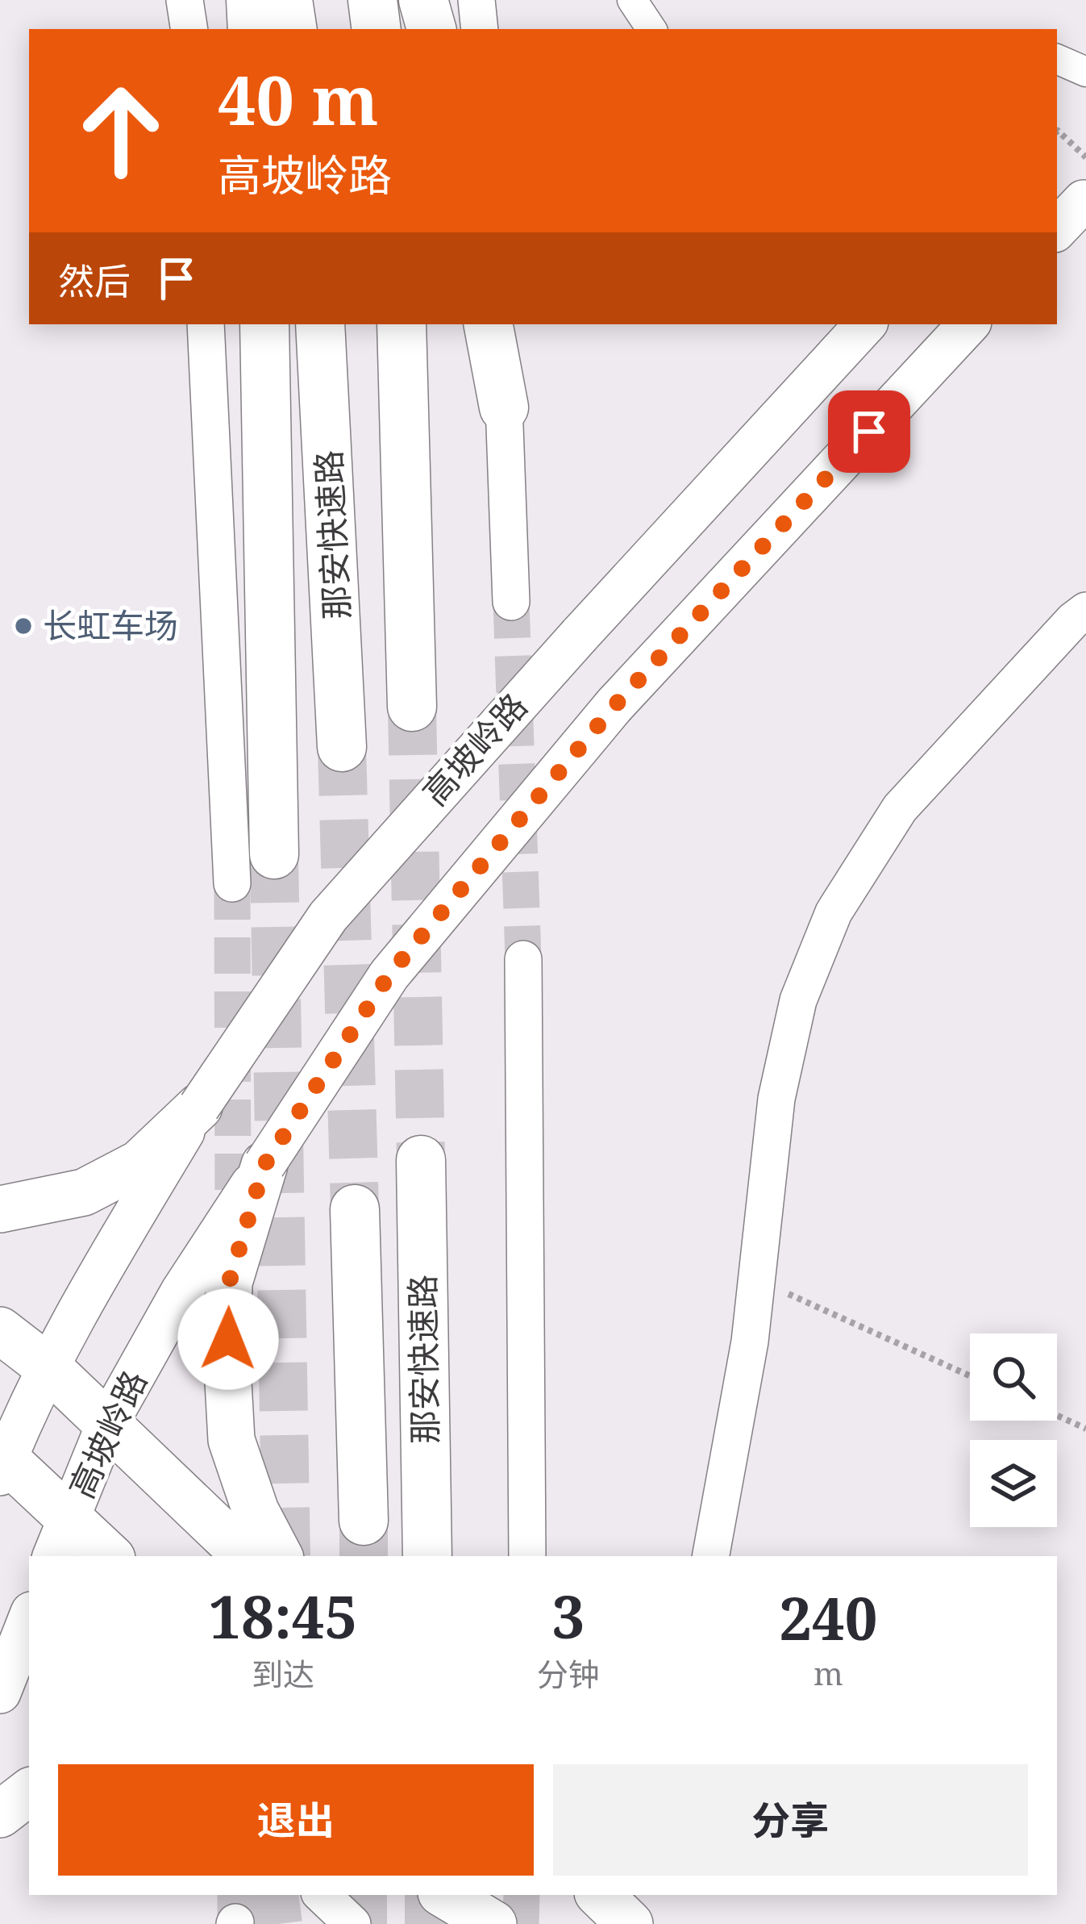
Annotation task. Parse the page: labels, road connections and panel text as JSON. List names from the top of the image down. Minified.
{"streets":{"highway":["那安快速路"],"main road":["高坡岭路"]},"places":["长虹车场"],"page":{"turn":["40 m","高坡岭路"],"then":"然后","eta":["18:45","到达","3","分钟","240","m"],"buttons":["退出","分享"]}}
